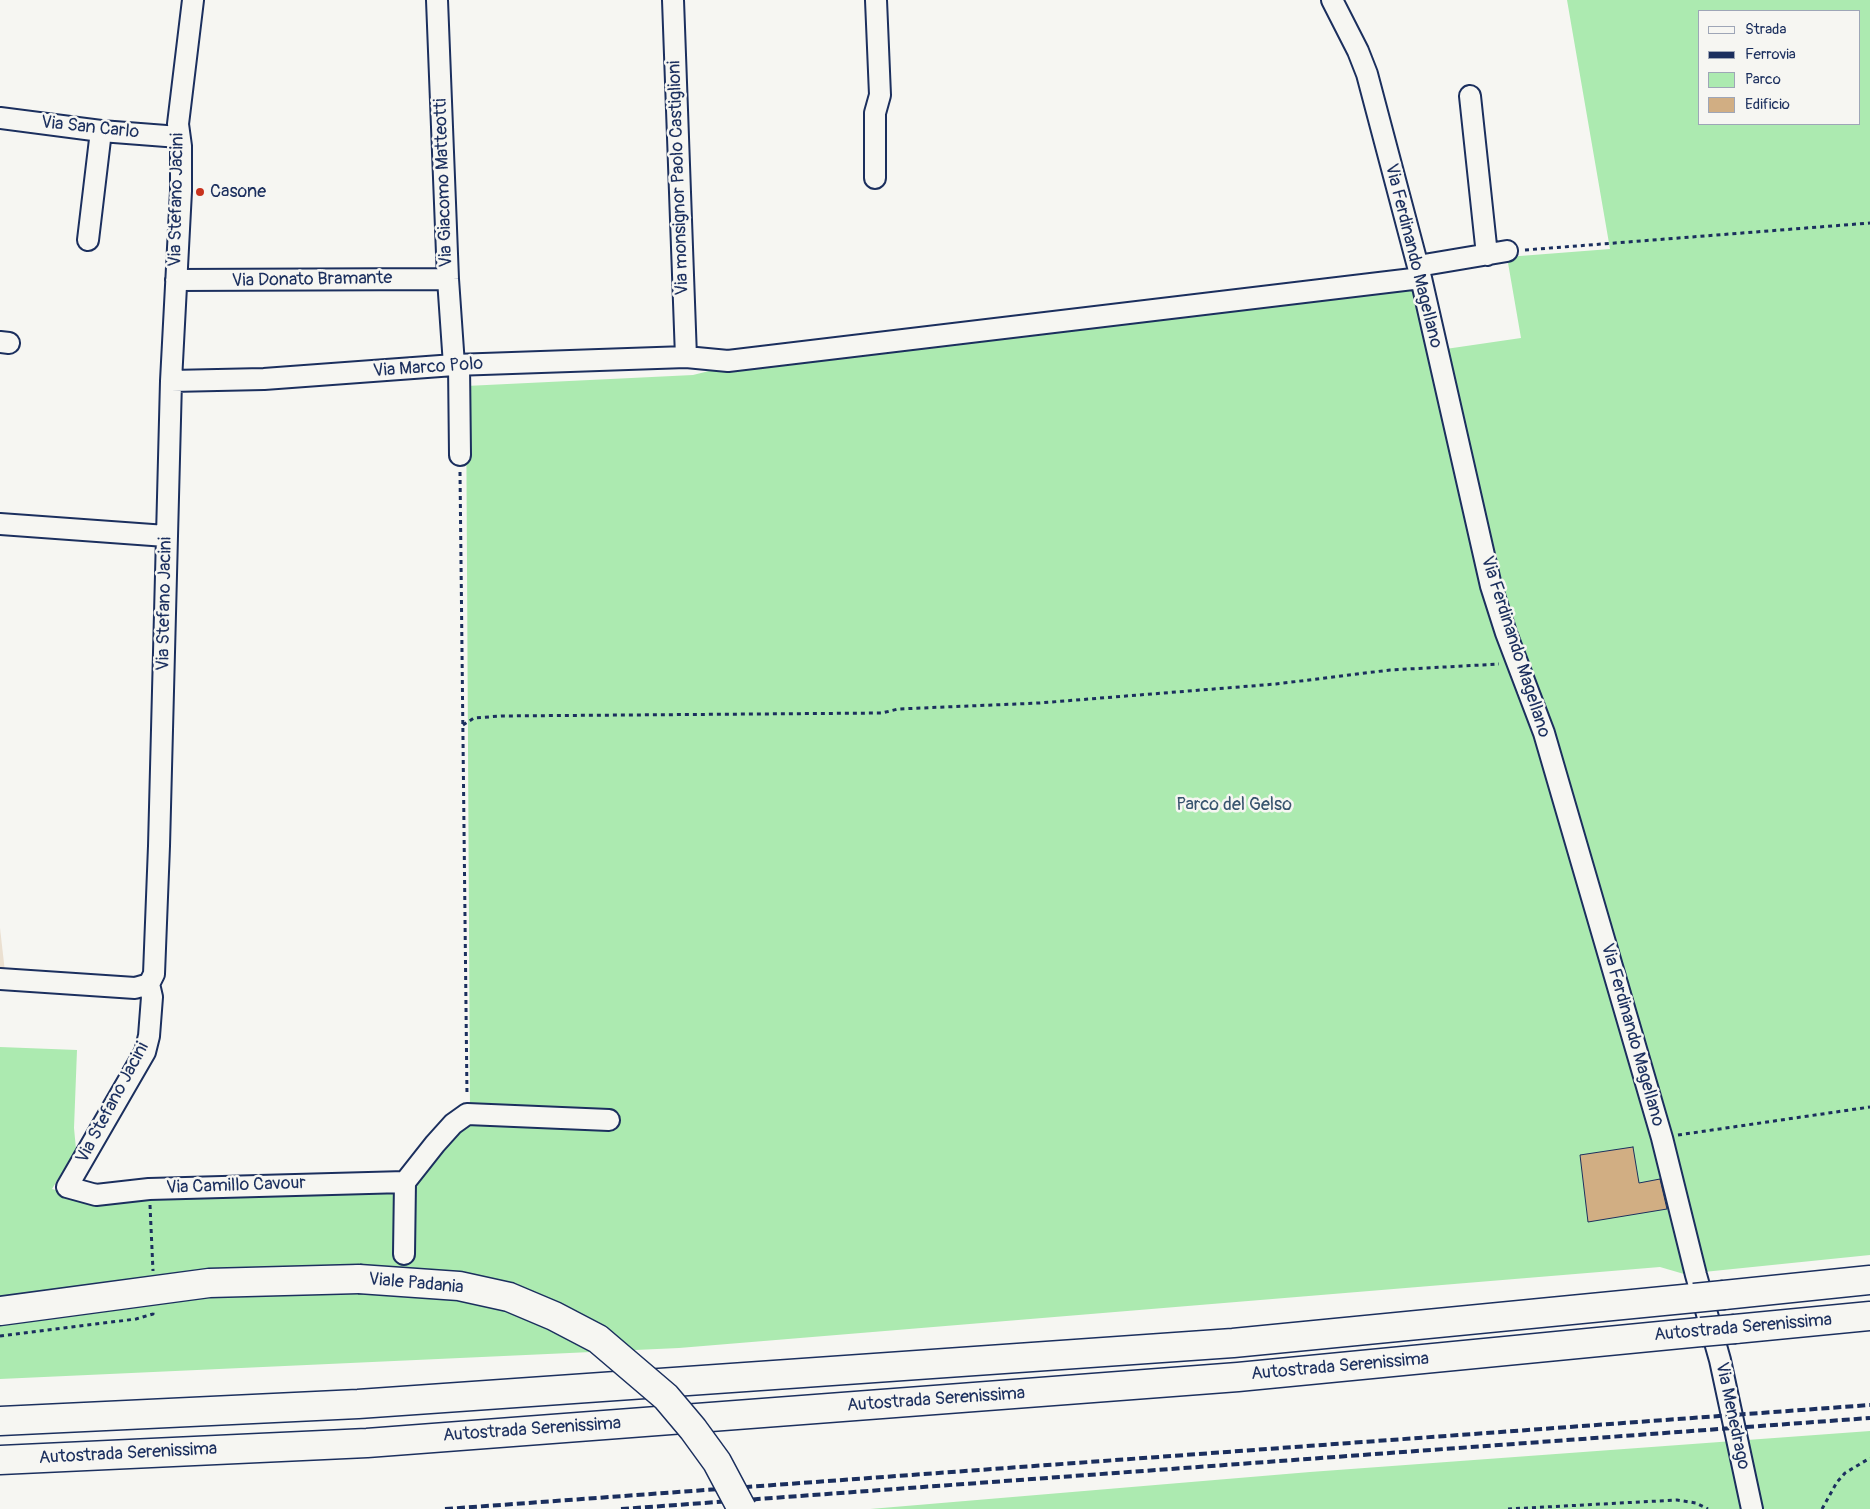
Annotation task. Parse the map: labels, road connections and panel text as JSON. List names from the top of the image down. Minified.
{"streets":{"main road":["Viale Padania","Autostrada Serenissima"],"street":["Via San Carlo","Via monsignor Paolo Castiglioni","Via Giacomo Matteotti","Via Stefano Jacini","Via Ferdinando Magellano","Via Donato Bramante","Via Marco Polo","Via Camillo Cavour","Via Menedrago"]},"crossings":[["Via San Carlo","Via Stefano Jacini"],["Via monsignor Paolo Castiglioni","Via Marco Polo"],["Via Giacomo Matteotti","Via Donato Bramante"],["Via Giacomo Matteotti","Via Marco Polo"],["Via Stefano Jacini","Via Donato Bramante"],["Via Stefano Jacini","Via Marco Polo"],["Via Stefano Jacini","Via Camillo Cavour"],["Via Ferdinando Magellano","Via Marco Polo"],["Via Ferdinando Magellano","Via Menedrago"]],"parks":["Parco del Gelso"],"places":["Casone"],"legend":["Strada","Ferrovia","Parco","Edificio"]}
